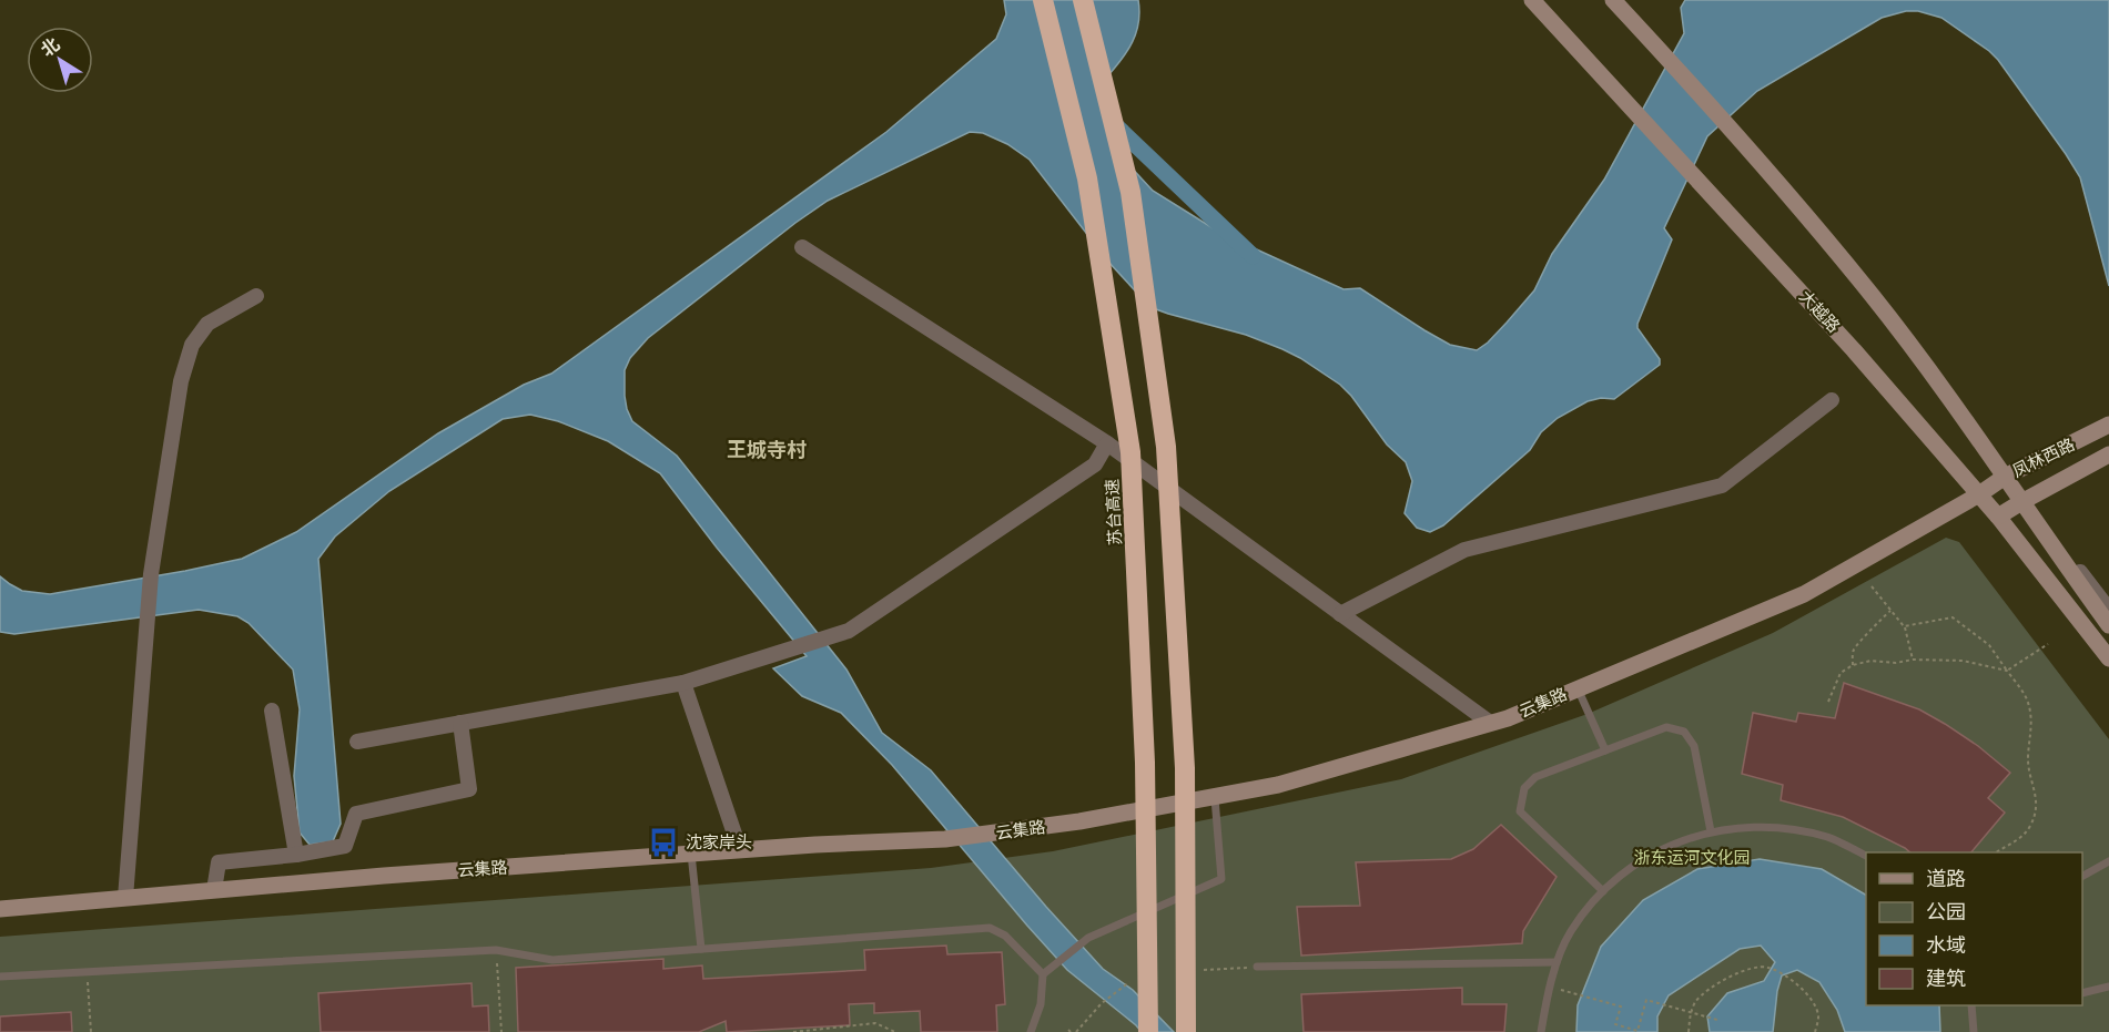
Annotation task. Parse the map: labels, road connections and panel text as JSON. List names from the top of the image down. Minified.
{"streets":{"highway":["苏台高速"],"street":["大越路","凤林西路","云集路"]},"crossings":[["大越路","凤林西路"],["大越路","云集路"],["凤林西路","云集路"]],"districts":["王城寺村"],"parks":["浙东运河文化园"],"places":{"bus stop":["沈家岸头"]},"legend":["道路","公园","水域","建筑"],"north":"top left"}
